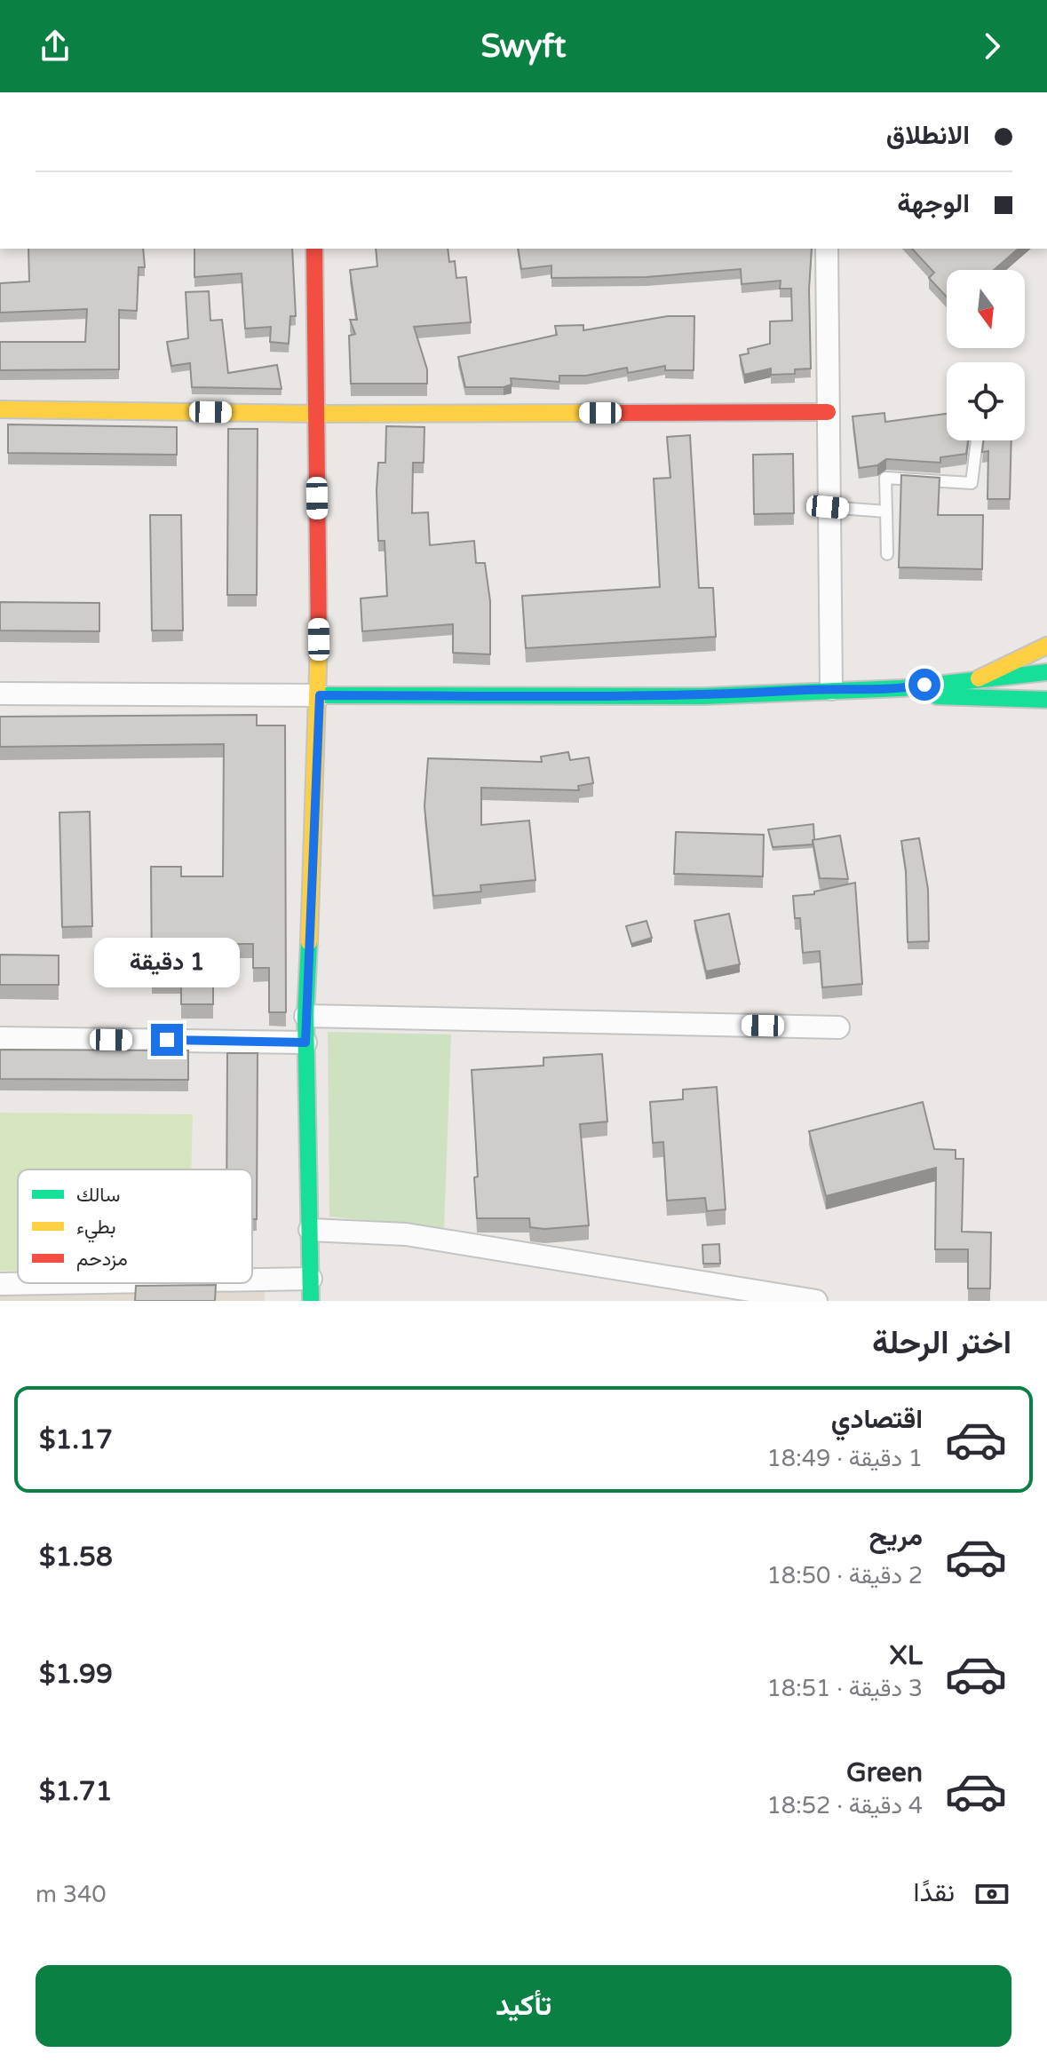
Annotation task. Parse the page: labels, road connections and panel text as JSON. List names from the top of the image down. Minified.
{"legend":["سالك","بطيء","مزدحم"],"north":"bottom","page":{"header":"Swyft","banner":["الانطلاق","الوجهة"],"bubble":"1 دقيقة","heading":"اختر الرحلة","list":[{"name":"اقتصادي","note":"1 دقيقة · 18:49","value":"$1.17"},{"name":"مريح","note":"2 دقيقة · 18:50","value":"$1.58"},{"name":"XL","note":"3 دقيقة · 18:51","value":"$1.99"},{"name":"Green","note":"4 دقيقة · 18:52","value":"$1.71"}],"pay":["نقدًا","340 m"],"buttons":"تأكيد"}}
